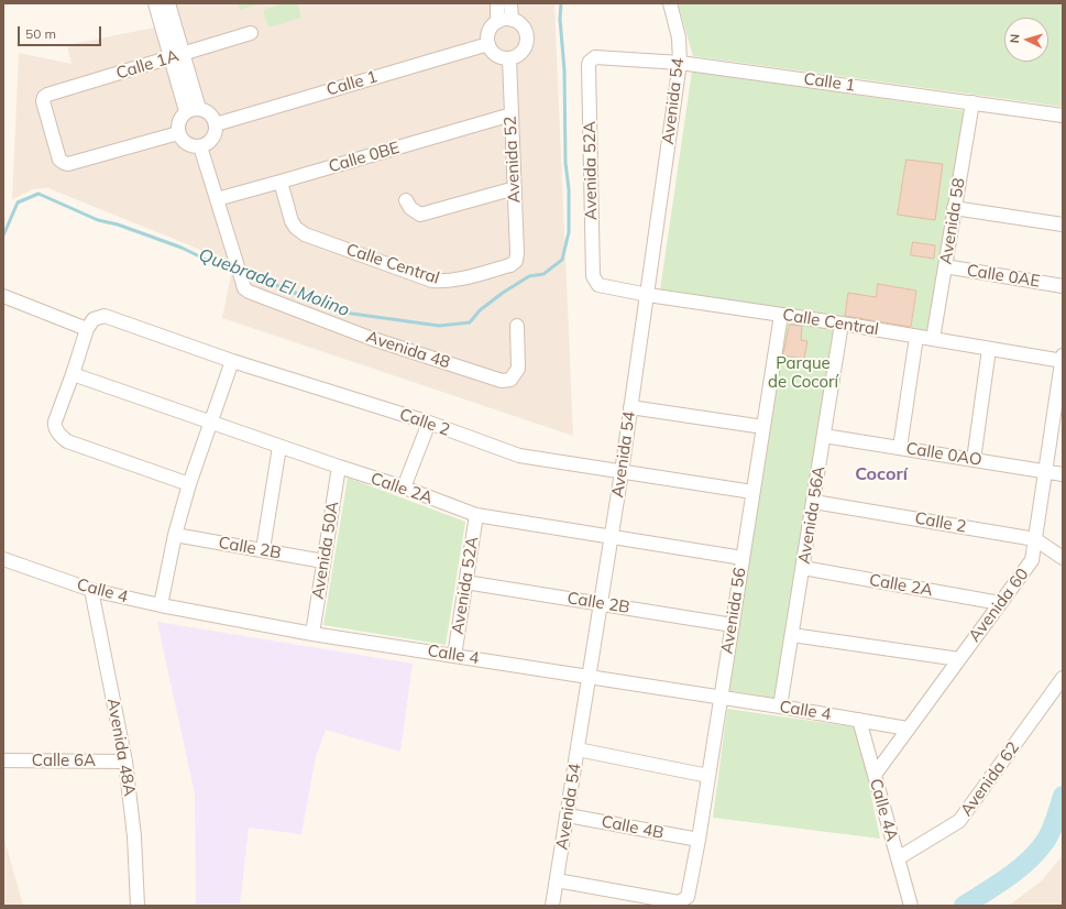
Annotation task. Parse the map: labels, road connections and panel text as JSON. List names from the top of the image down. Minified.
{"streets":{"street":["Calle 1A","Calle 1","Avenida 54","Calle 0BE","Avenida 52","Avenida 52A","Avenida 58","Calle Central","Calle 0AE","Avenida 48","Calle 2","Calle 0AO","Calle 2A","Avenida 56A","Calle 2B","Avenida 50A","Calle 4","Avenida 60","Avenida 56","Avenida 48A","Calle 6A","Avenida 62","Calle 4A","Calle 4B"]},"crossings":[["Calle 1A","Calle 1"],["Calle 1A","Avenida 48"],["Calle 1","Avenida 54"],["Calle 1","Avenida 52"],["Calle 1","Avenida 52A"],["Calle 1","Avenida 58"],["Calle 1","Avenida 48"],["Avenida 54","Calle Central"],["Avenida 54","Calle 2"],["Avenida 54","Calle 2A"],["Avenida 54","Calle 2B"],["Avenida 54","Calle 4"],["Avenida 54","Avenida 56"],["Avenida 54","Calle 4B"],["Calle 0BE","Avenida 52"],["Calle 0BE","Calle Central"],["Calle 0BE","Avenida 48"],["Avenida 52","Calle Central"],["Avenida 52A","Calle Central"],["Avenida 52A","Calle 2A"],["Avenida 52A","Calle 2B"],["Avenida 52A","Calle 4"],["Avenida 58","Calle Central"],["Avenida 58","Calle 0AE"],["Calle Central","Avenida 56A"],["Calle Central","Avenida 60"],["Calle Central","Avenida 56"],["Calle 2","Avenida 56A"],["Calle 2","Avenida 60"],["Calle 2","Avenida 56"],["Calle 0AO","Avenida 56A"],["Calle 0AO","Avenida 60"],["Calle 2A","Avenida 56A"],["Calle 2A","Avenida 50A"],["Calle 2A","Avenida 60"],["Calle 2A","Avenida 56"],["Avenida 56A","Calle 4"],["Calle 2B","Avenida 50A"],["Calle 2B","Avenida 56"],["Avenida 50A","Calle 4"],["Calle 4","Avenida 60"],["Calle 4","Avenida 56"],["Calle 4","Avenida 48A"],["Calle 4","Calle 4A"],["Avenida 60","Calle 4A"],["Avenida 56","Calle 4B"],["Avenida 48A","Calle 6A"],["Avenida 62","Calle 4A"]],"districts":["Cocorí"],"water":["Quebrada El Molino"],"parks":["Parque de Cocorí"],"scale_bar":"50 m","north":"left"}
